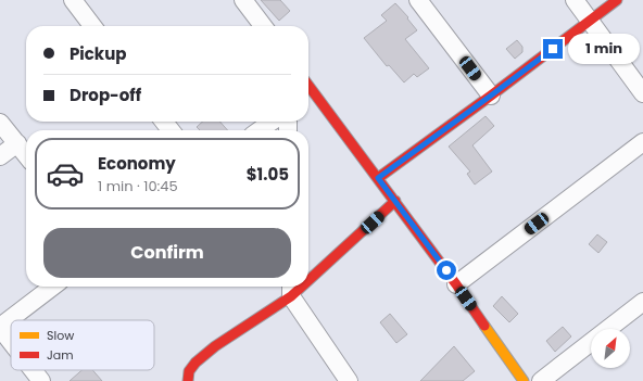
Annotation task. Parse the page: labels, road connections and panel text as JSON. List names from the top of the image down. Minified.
{"legend":["Slow","Jam"],"north":"top right","page":{"banner":["Pickup","Drop-off"],"bubble":"1 min","list":[{"name":"Economy","note":"1 min · 10:45","value":"$1.05"}],"buttons":"Confirm"}}
